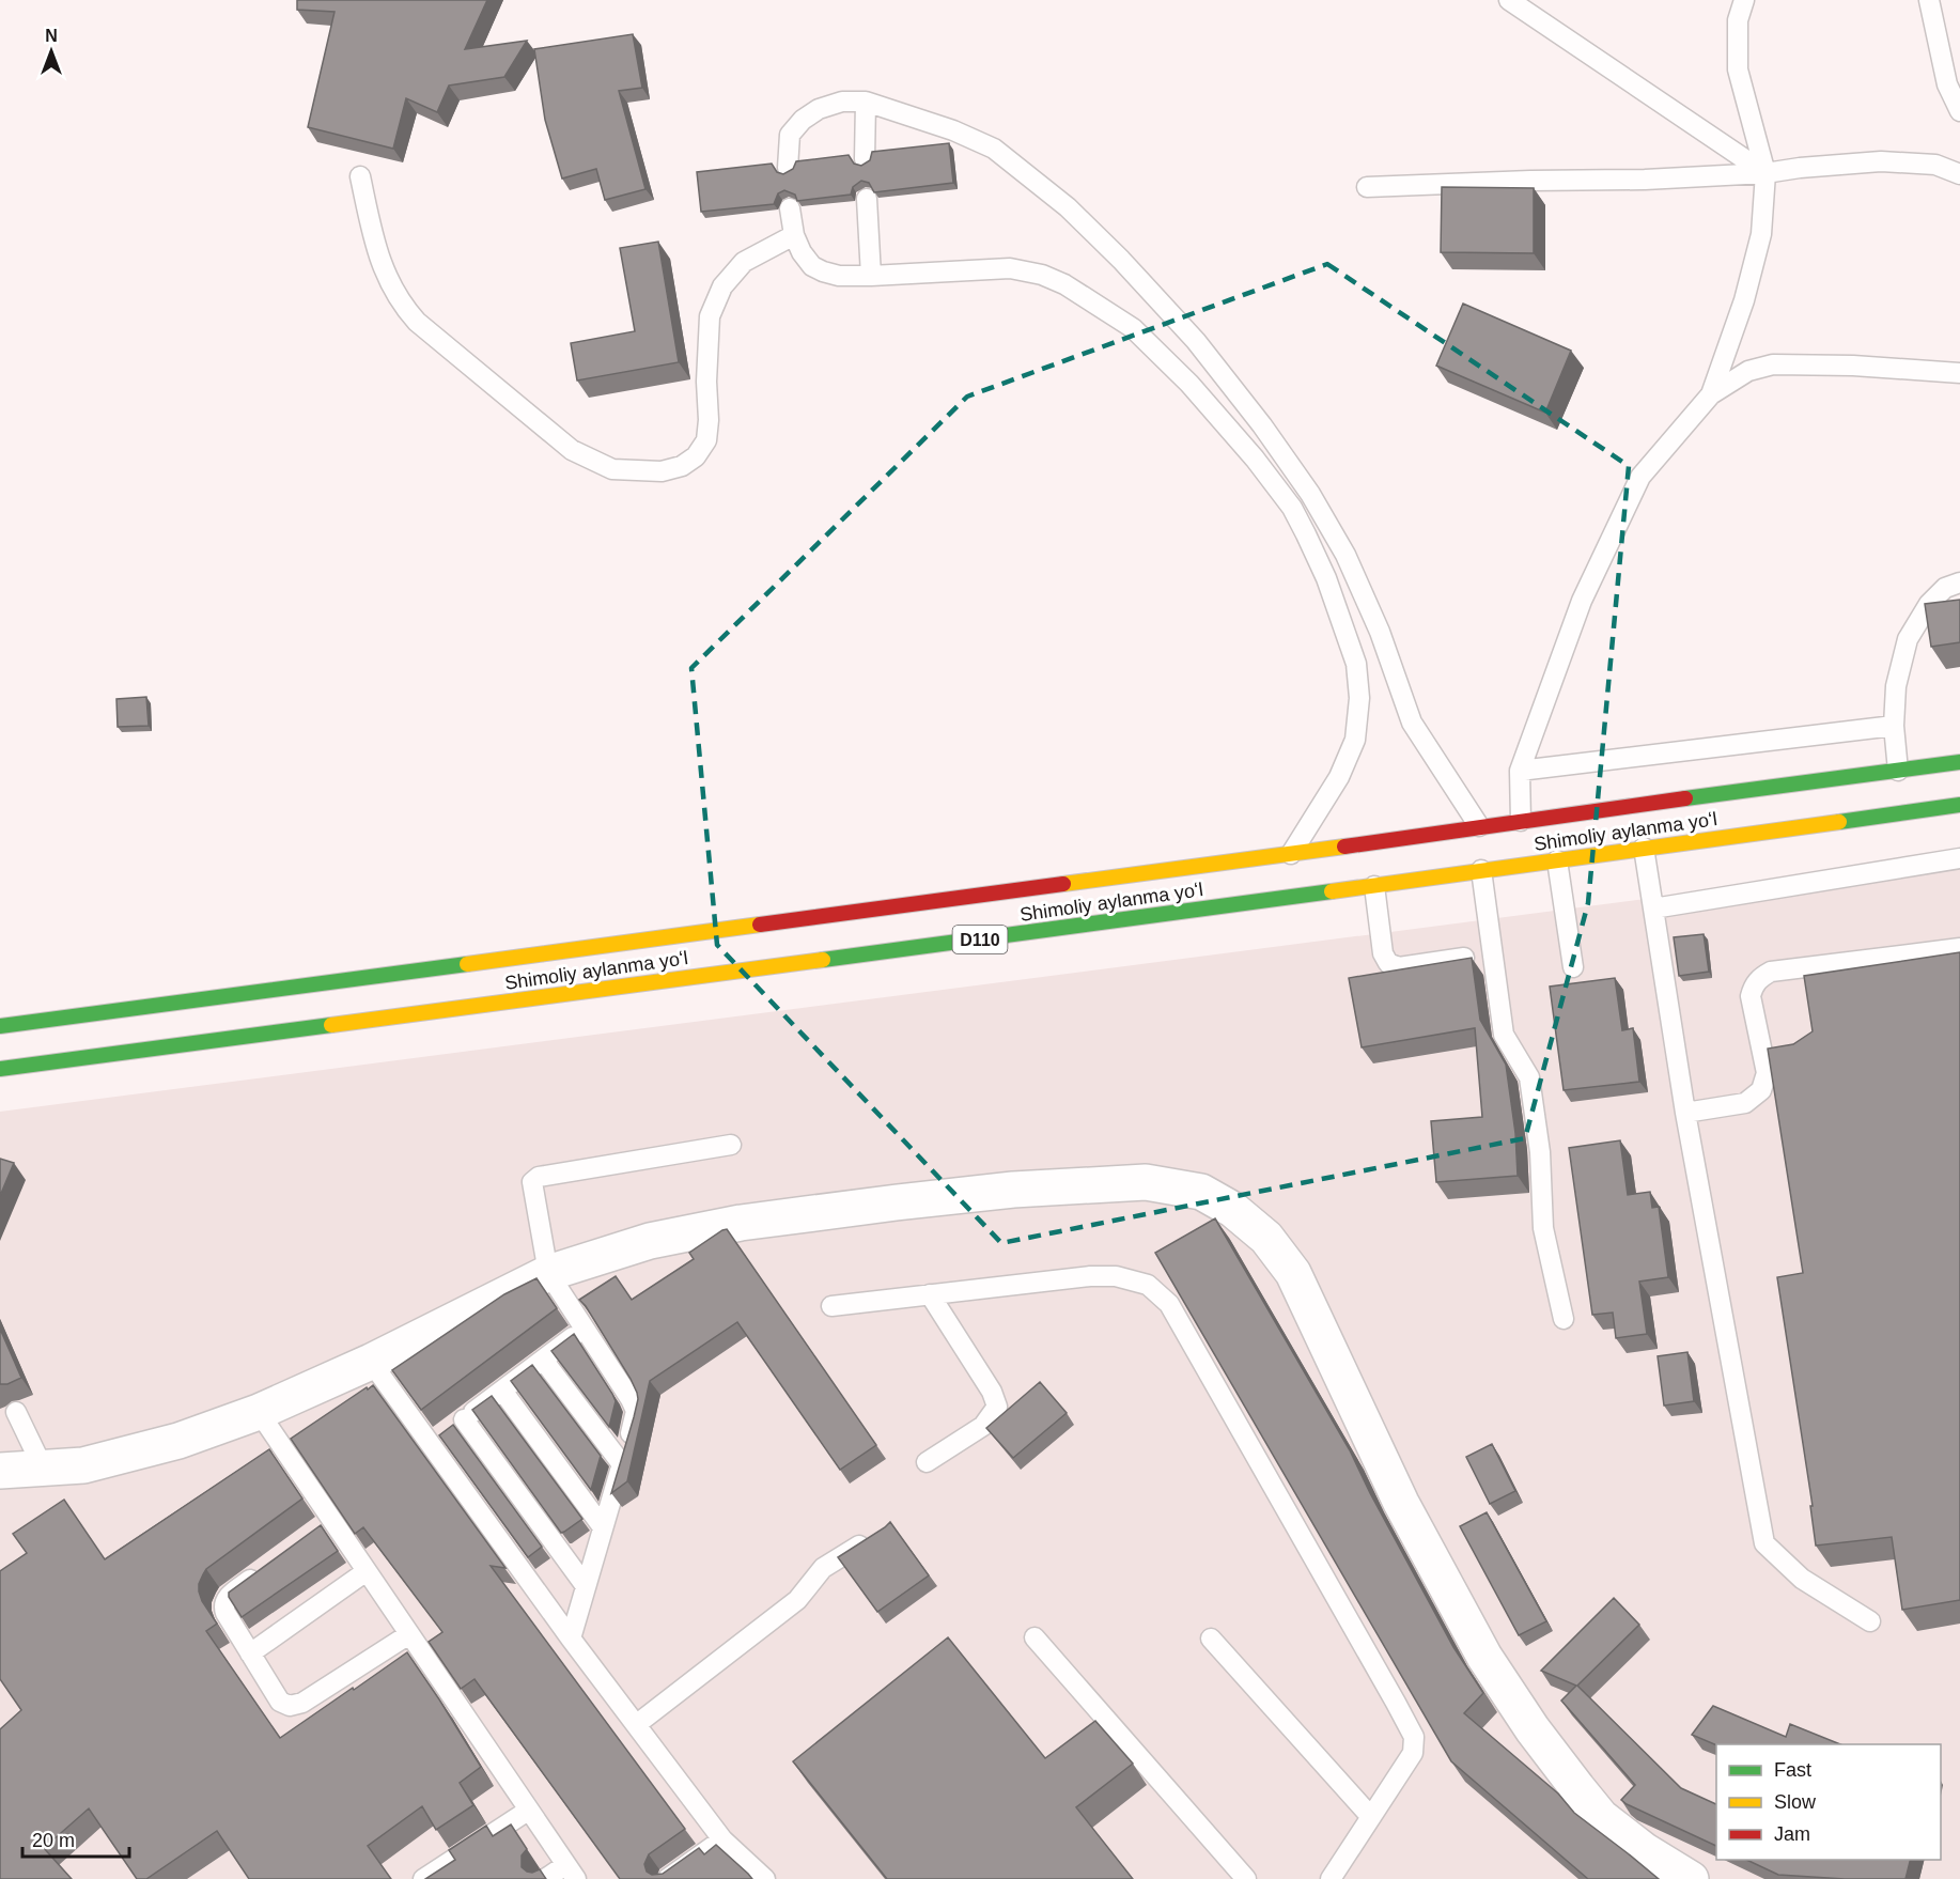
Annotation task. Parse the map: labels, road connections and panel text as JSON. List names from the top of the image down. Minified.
{"streets":{"main road":["Shimoliy aylanma yoʻl","D110"]},"legend":["Fast","Slow","Jam"],"scale_bar":"20 m","north":"top"}
